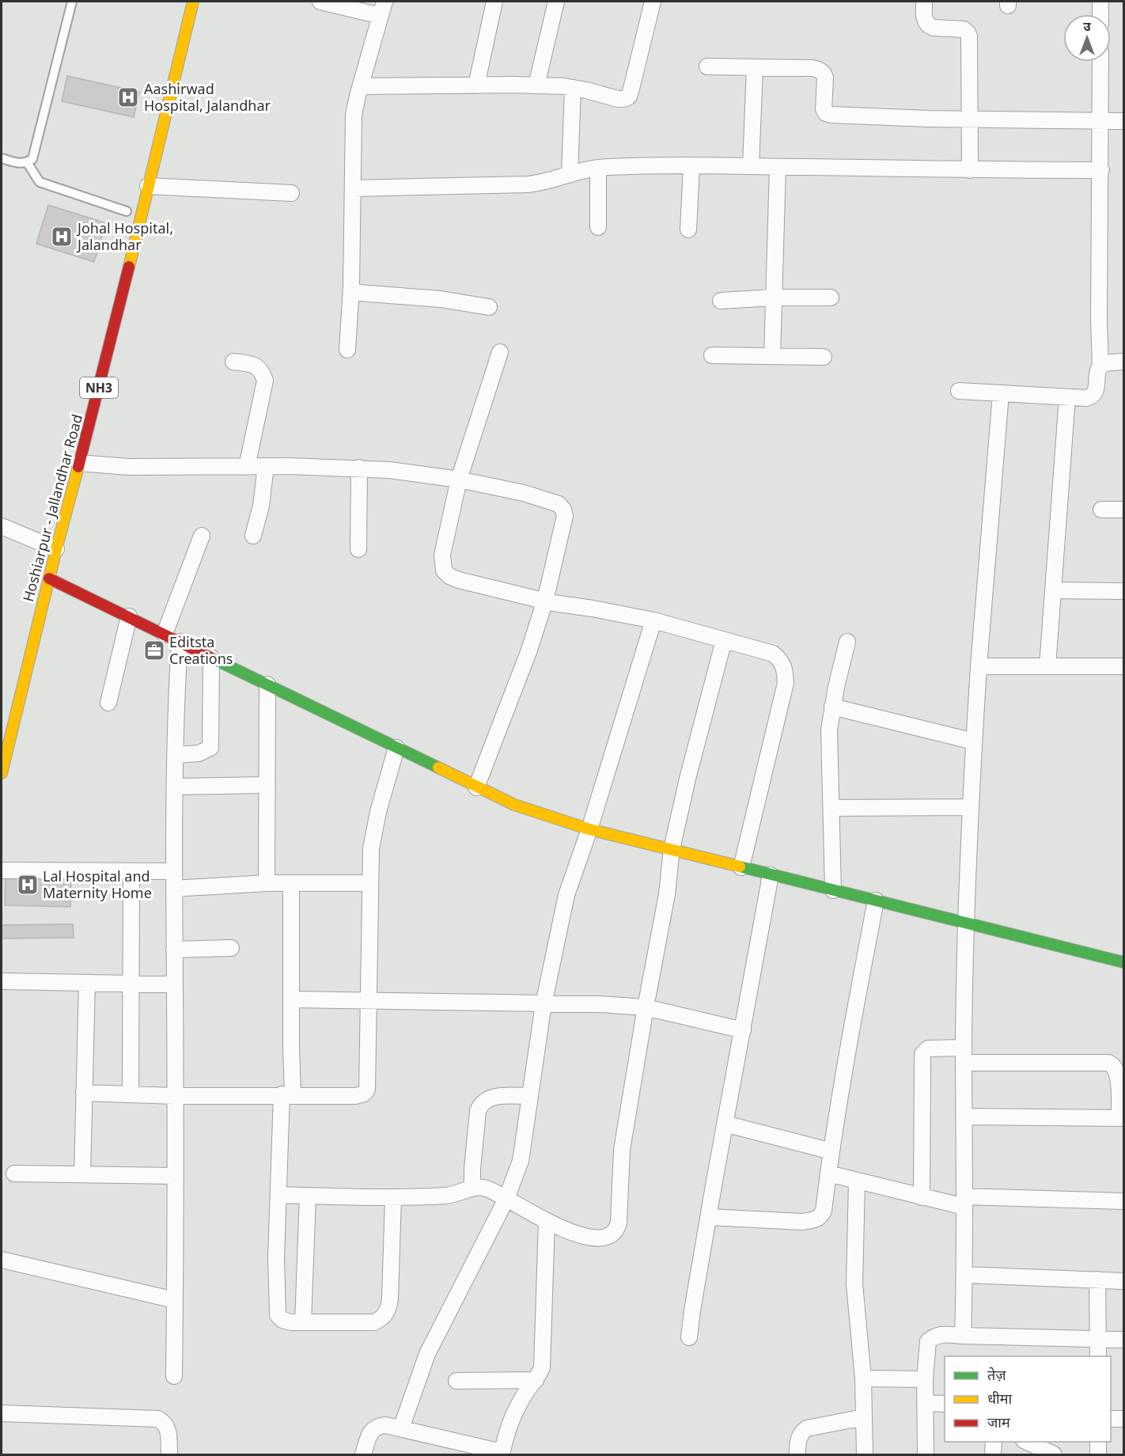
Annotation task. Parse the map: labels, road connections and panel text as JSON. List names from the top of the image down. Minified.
{"streets":{"main road":["NH3","Hoshiarpur - Jallandhar Road"]},"places":{"hospital":["Aashirwad Hospital, Jalandhar","Johal Hospital, Jalandhar","Lal Hospital and Maternity Home"],"office":["Editsta Creations"]},"legend":["तेज़","धीमा","जाम"],"north":"top"}
